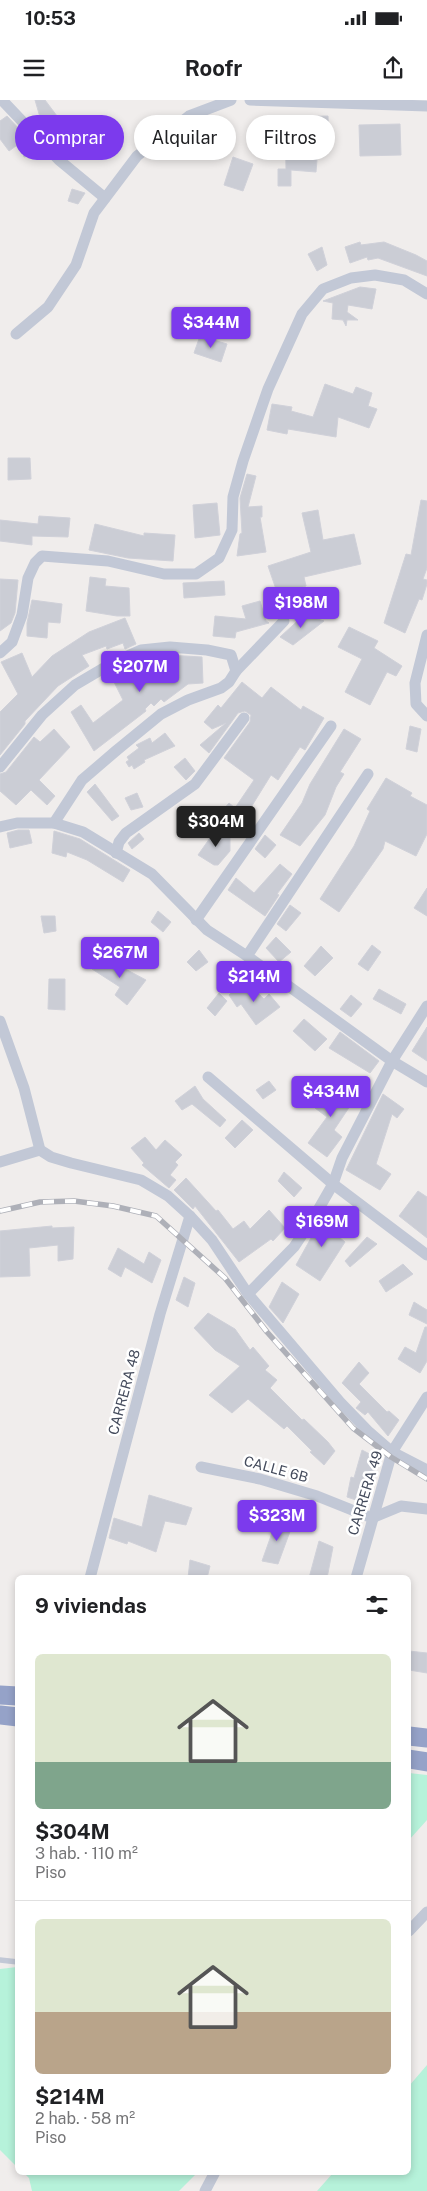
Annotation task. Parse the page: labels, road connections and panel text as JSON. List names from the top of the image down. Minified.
{"streets":{"street":["CARRERA 48","CALLE 6B","CARRERA 49"]},"crossings":[["CALLE 6B","CARRERA 49"]],"page":{"status":"10:53","header":"Roofr","chip":["Comprar","Alquilar","Filtros"],"price":["$344M","$198M","$207M","$304M","$267M","$214M","$434M","$169M","$323M"],"heading":"9 viviendas","list":[{"name":"$304M","note":"3 hab. · 110 m² · Piso"},{"name":"$214M","note":"2 hab. · 58 m² · Piso"}]}}
